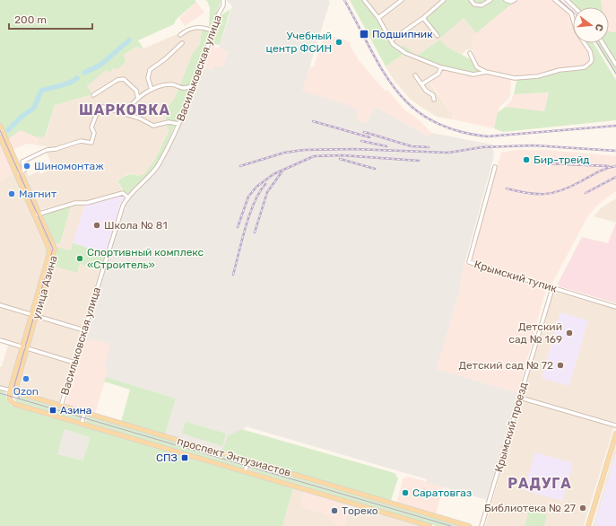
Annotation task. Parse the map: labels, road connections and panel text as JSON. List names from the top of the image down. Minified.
{"streets":{"main road":["улица Азина","проспект Энтузиастов"],"street":["Васильковская улица","Крымский тупик","Крымский проезд"]},"crossings":[["Васильковская улица","проспект Энтузиастов"],["Крымский тупик","Крымский проезд"],["улица Азина","проспект Энтузиастов"]],"districts":["ШАРКОВКА","РАДУГА"],"places":{"transit":["Подшипник","Азина","СПЗ"],"other":["Учебный центр ФСИН","Бир-трейд","Шиномонтаж","Магнит","Школа № 81","Спортивный комплекс «Строитель»","Детский сад № 169","Детский сад № 72","Ozon","Саратовгаз","Библиотека № 27","Тореко"]},"scale_bar":"200 m","north":"right"}
